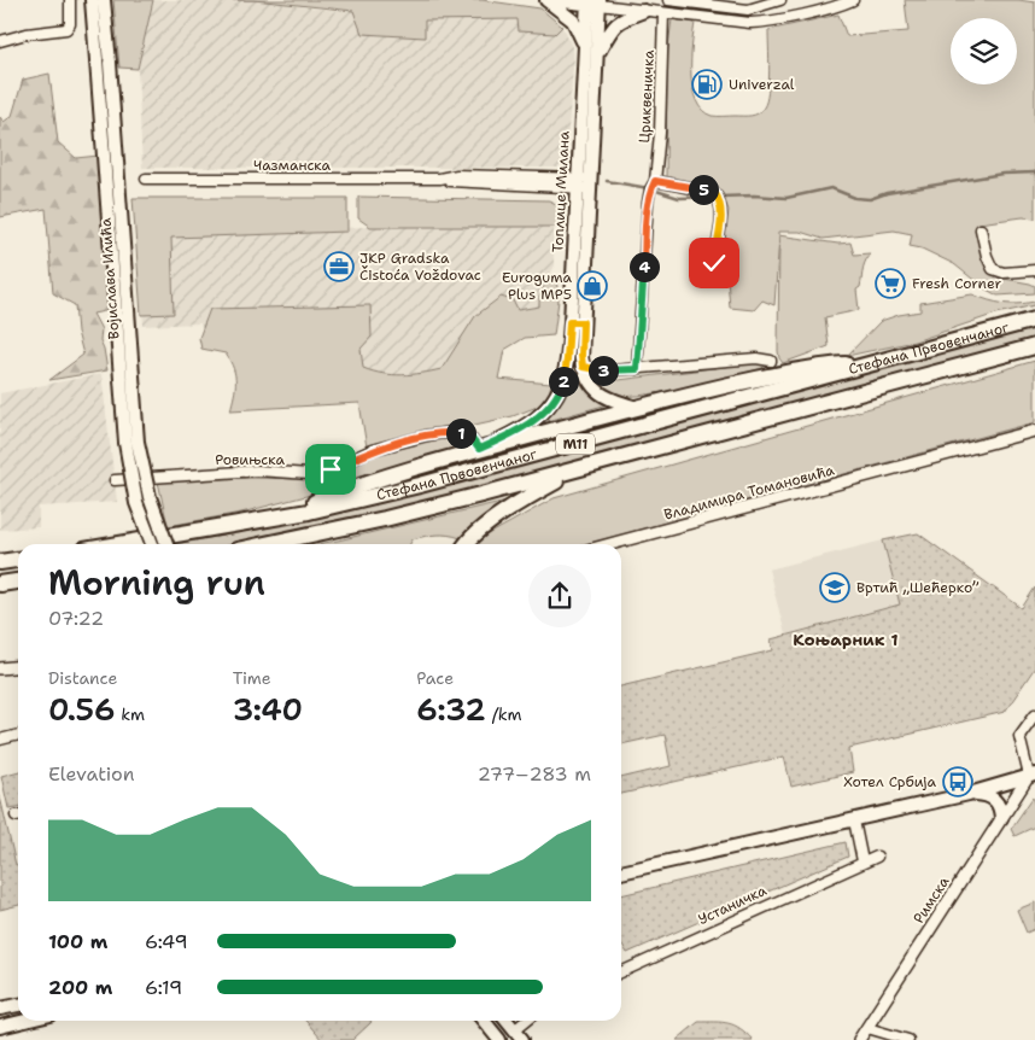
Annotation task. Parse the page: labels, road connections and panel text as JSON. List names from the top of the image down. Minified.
{"streets":{"highway":["Стефана Првовенчаног","M11"],"main road":["Топлице Милана","Војислава Илића"],"street":["Цриквеничка","Чазманска","Ровињска","Владимира Томановића","Римска","Устаничка"]},"crossings":[["Чазманска","Топлице Милана"],["Топлице Милана","Ровињска"]],"districts":["Коњарник 1"],"places":{"fuel station":["Univerzal"],"office":["JKP Gradska Čistoća Voždovac"],"supermarket":["Fresh Corner"],"shop":["Euroguma Plus MP5"],"school or university":["Вртић „Шећерко”"],"bus stop":["Хотел Србија"]},"page":{"pins":["5","4","3","2","1"],"heading":["Morning run","07:22"],"stats":[["Distance","0.56 km"],["Time","3:40"],["Pace","6:32 /km"]],"chart":["Elevation","277–283 m"],"list":[{"name":"100 m","note":"6:49"},{"name":"200 m","note":"6:19"}]}}
